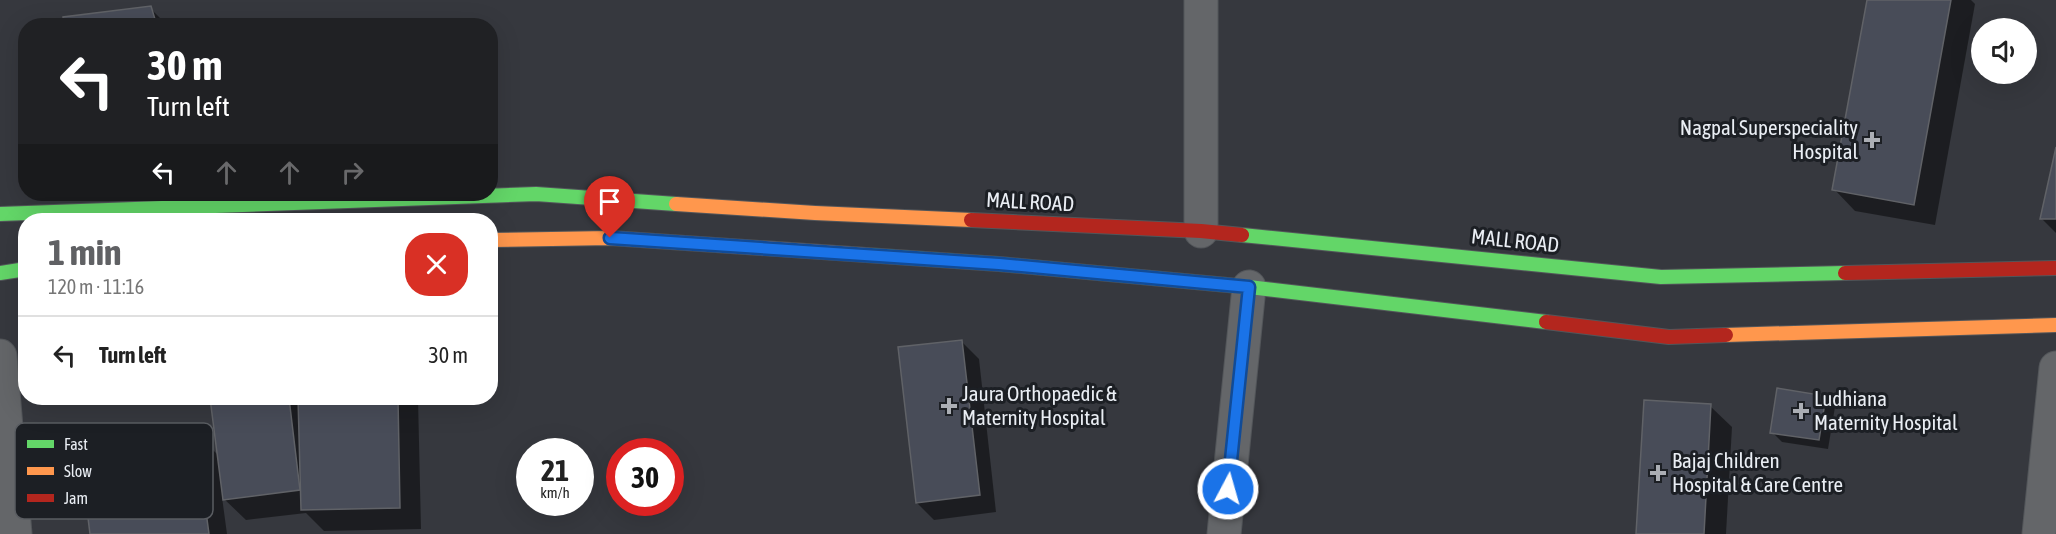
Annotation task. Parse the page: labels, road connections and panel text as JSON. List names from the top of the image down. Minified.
{"streets":{"main road":["MALL ROAD"]},"places":{"health":["Nagpal Superspeciality Hospital","Jaura Orthopaedic & Maternity Hospital","Ludhiana Maternity Hospital","Bajaj Children Hospital & Care Centre"]},"legend":["Fast","Slow","Jam"],"page":{"turn":["30 m","Turn left"],"heading":["1 min","120 m · 11:16"],"list":[{"name":"Turn left","value":"30 m"}],"speed":"21 km/h","limit":"30"}}
